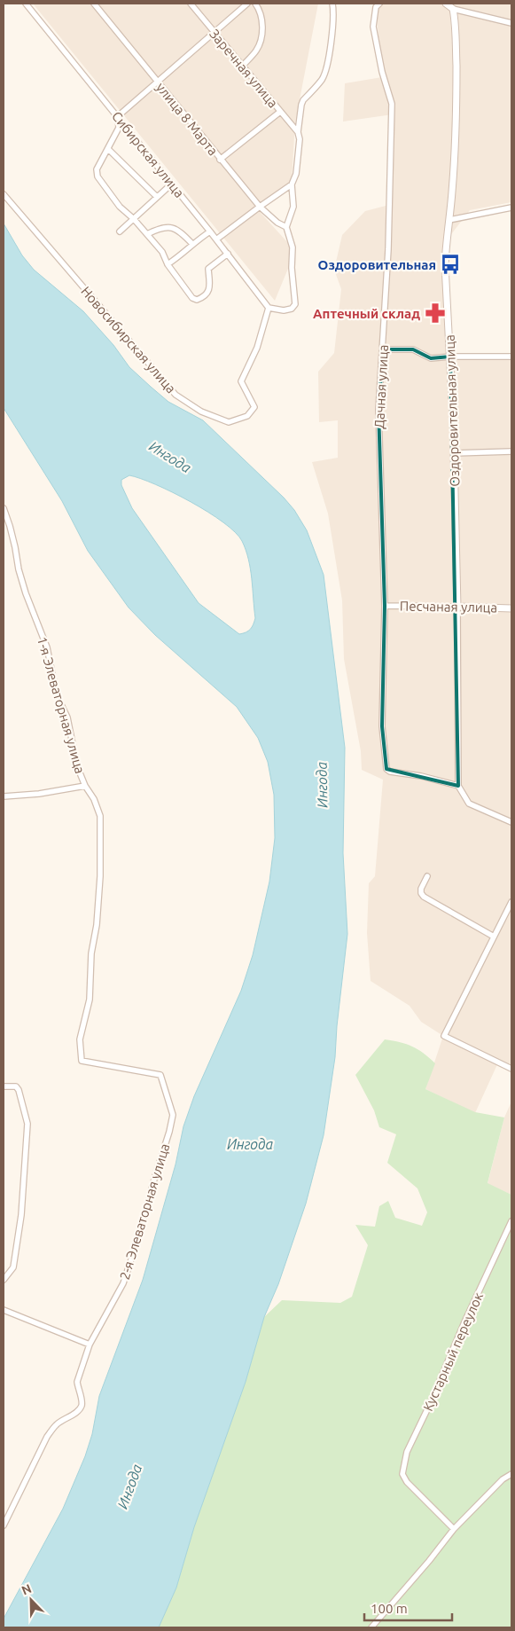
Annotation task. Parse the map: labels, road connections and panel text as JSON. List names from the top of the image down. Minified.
{"streets":{"street":["Заречная улица","улица 8 Марта","Сибирская улица","Новосибирская улица","Дачная улица","Оздоровительная улица","Песчаная улица","1-я Элеваторная улица","2-я Элеваторная улица","Кустарный переулок"]},"crossings":[["Сибирская улица","Новосибирская улица"],["Дачная улица","Оздоровительная улица"],["Дачная улица","Песчаная улица"],["Оздоровительная улица","Песчаная улица"],["1-я Элеваторная улица","2-я Элеваторная улица"]],"water":["Ингода"],"places":{"bus stop":["Оздоровительная"],"pharmacy":["Аптечный склад"]},"scale_bar":"100 m","north":"top left"}
